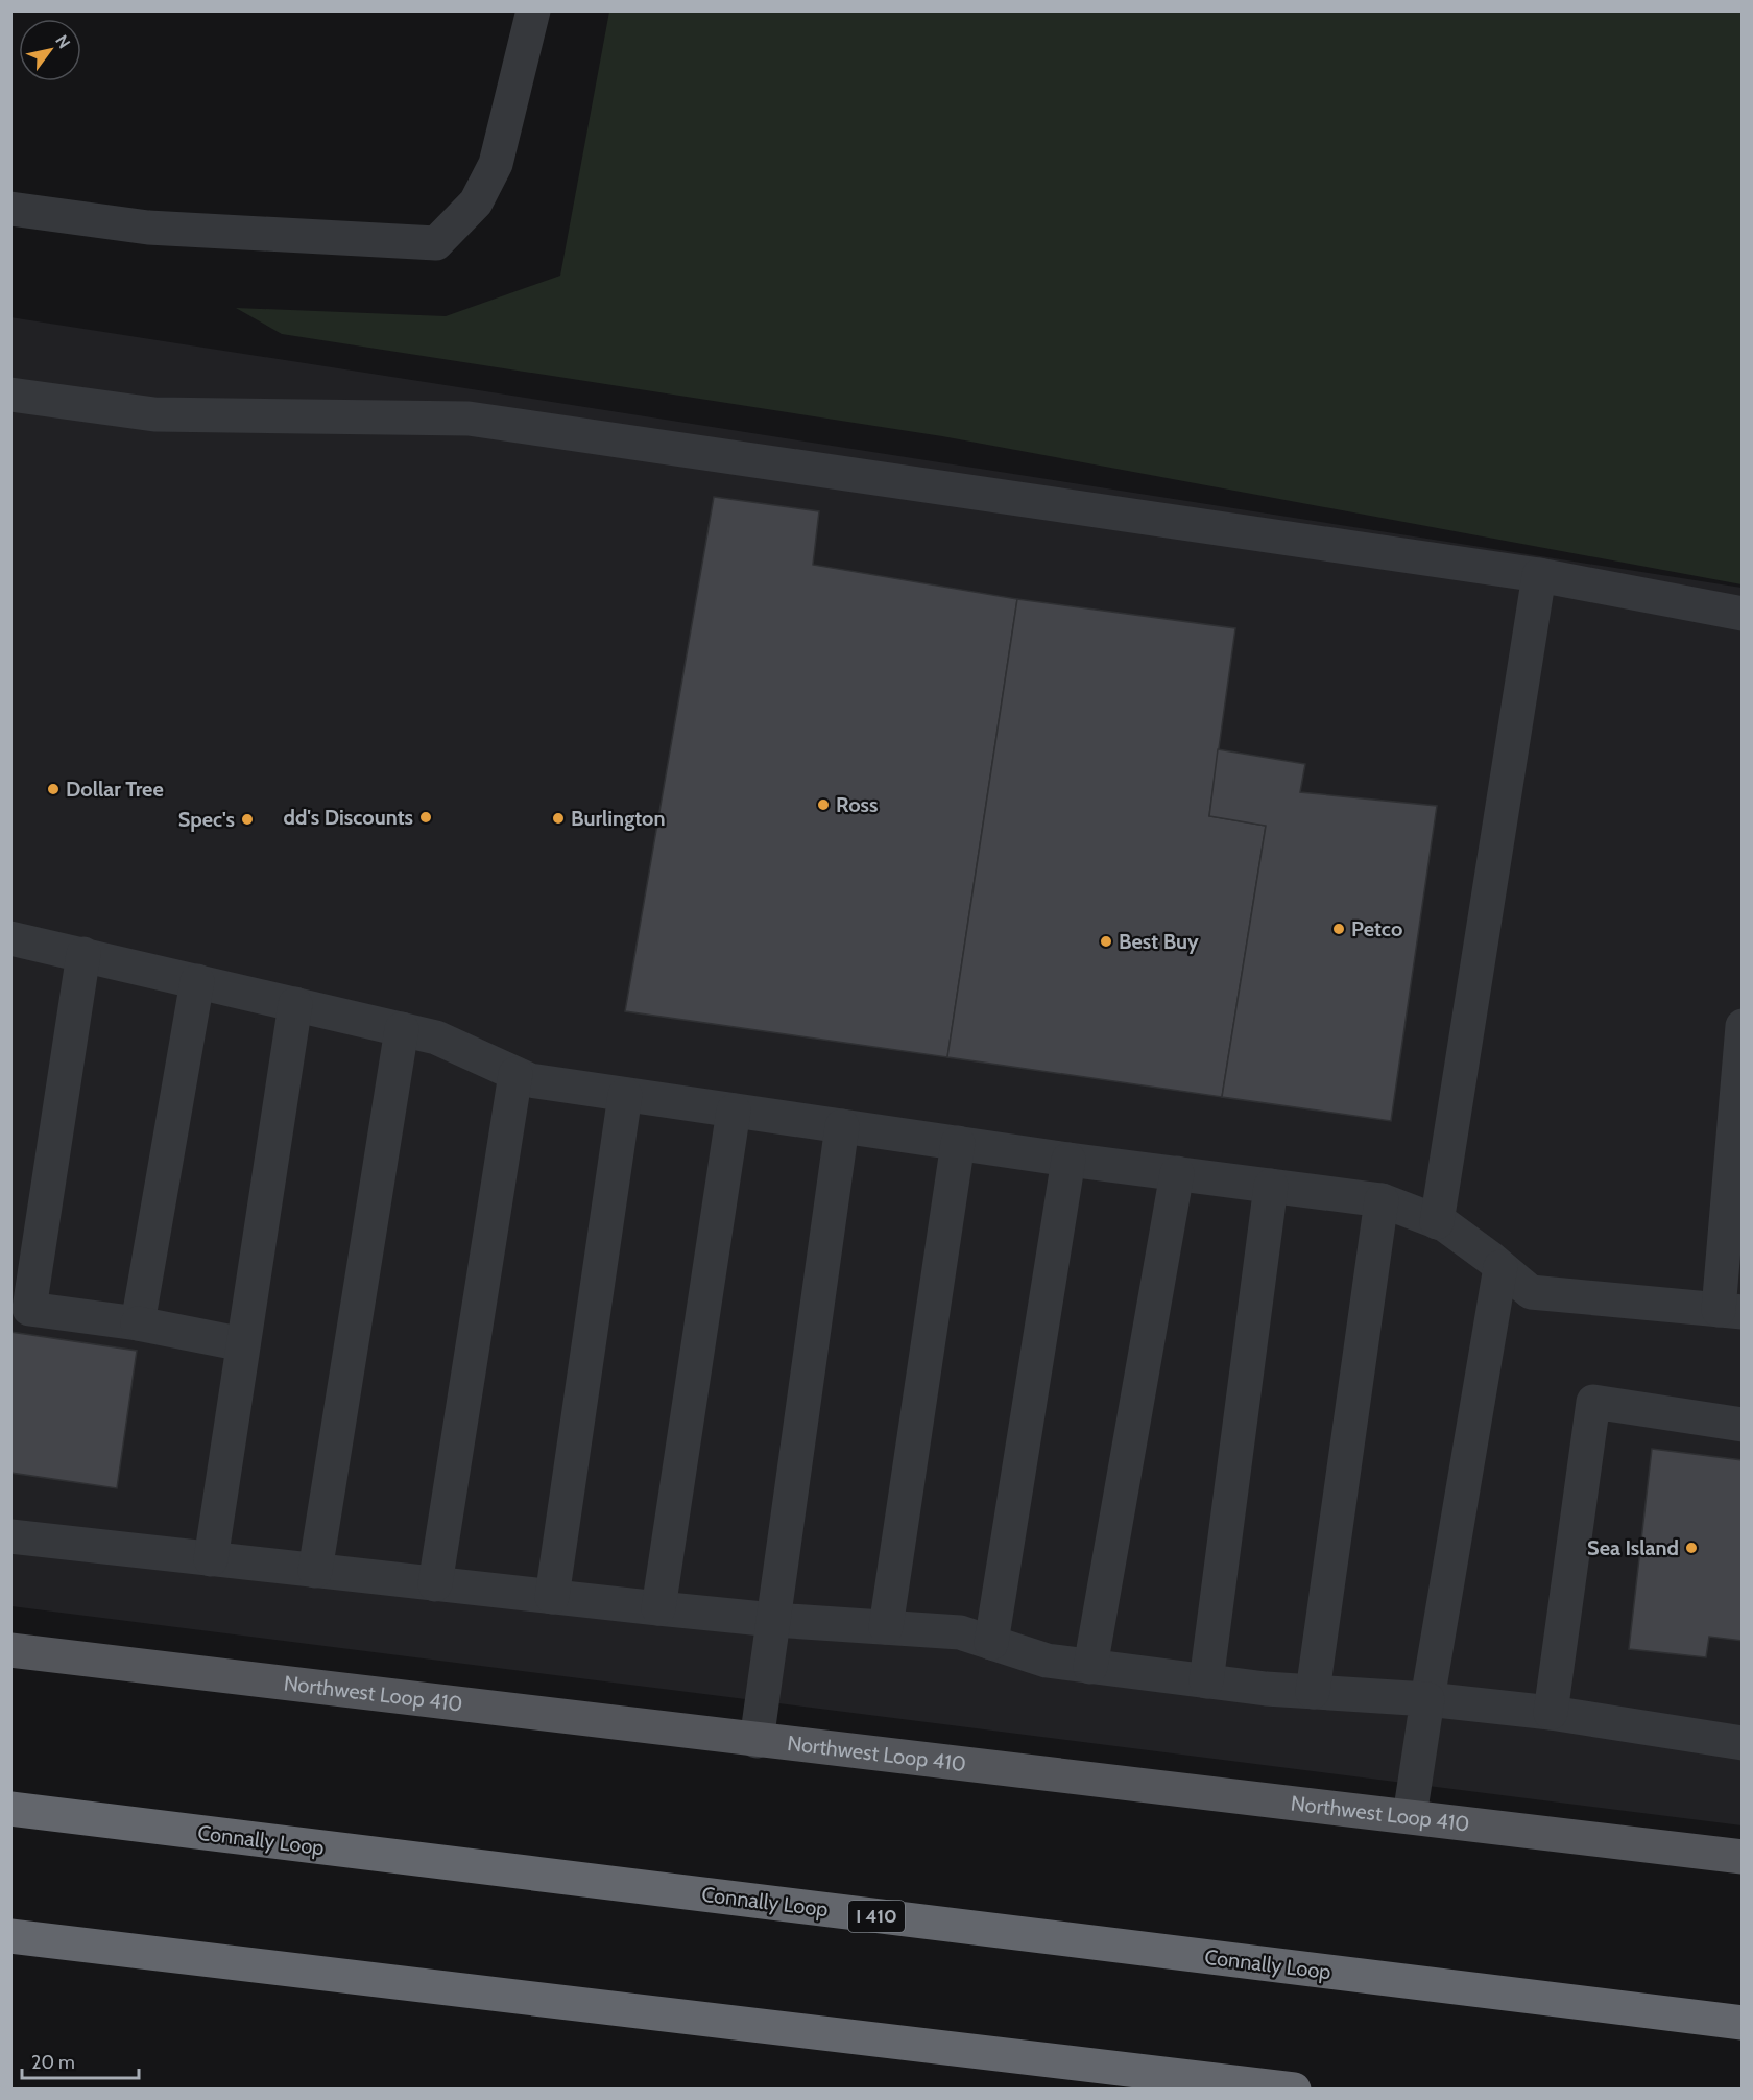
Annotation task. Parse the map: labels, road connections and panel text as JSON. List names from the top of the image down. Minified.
{"streets":{"highway":["Connally Loop","I 410"],"main road":["Northwest Loop 410"]},"places":["Dollar Tree","Ross","dd's Discounts","Burlington","Spec's","Petco","Best Buy","Sea Island"],"scale_bar":"20 m","north":"top right"}
